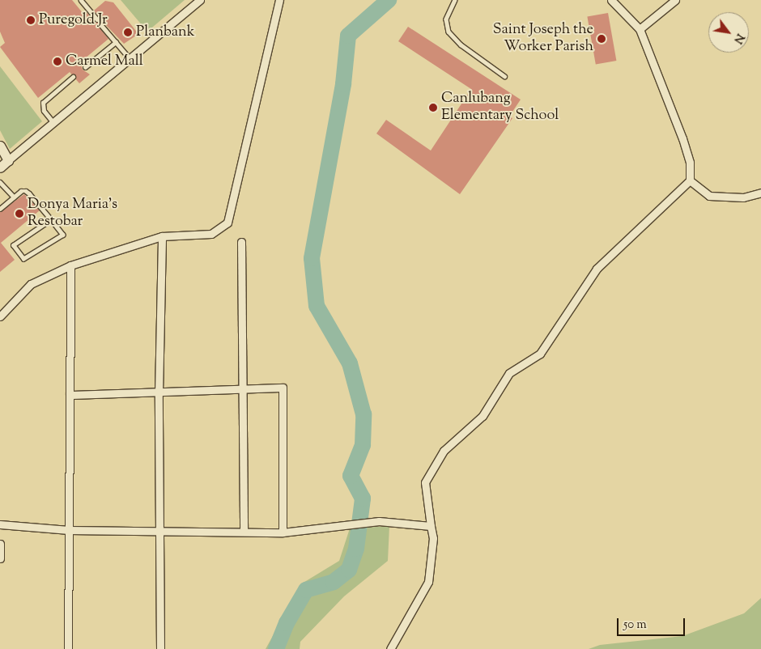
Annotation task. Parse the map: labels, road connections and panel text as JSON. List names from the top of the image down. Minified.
{"places":["Puregold Jr","Planbank","Saint Joseph the Worker Parish","Carmel Mall","Canlubang Elementary School","Donya Maria's Restobar"],"scale_bar":"50 m","north":"bottom right"}
